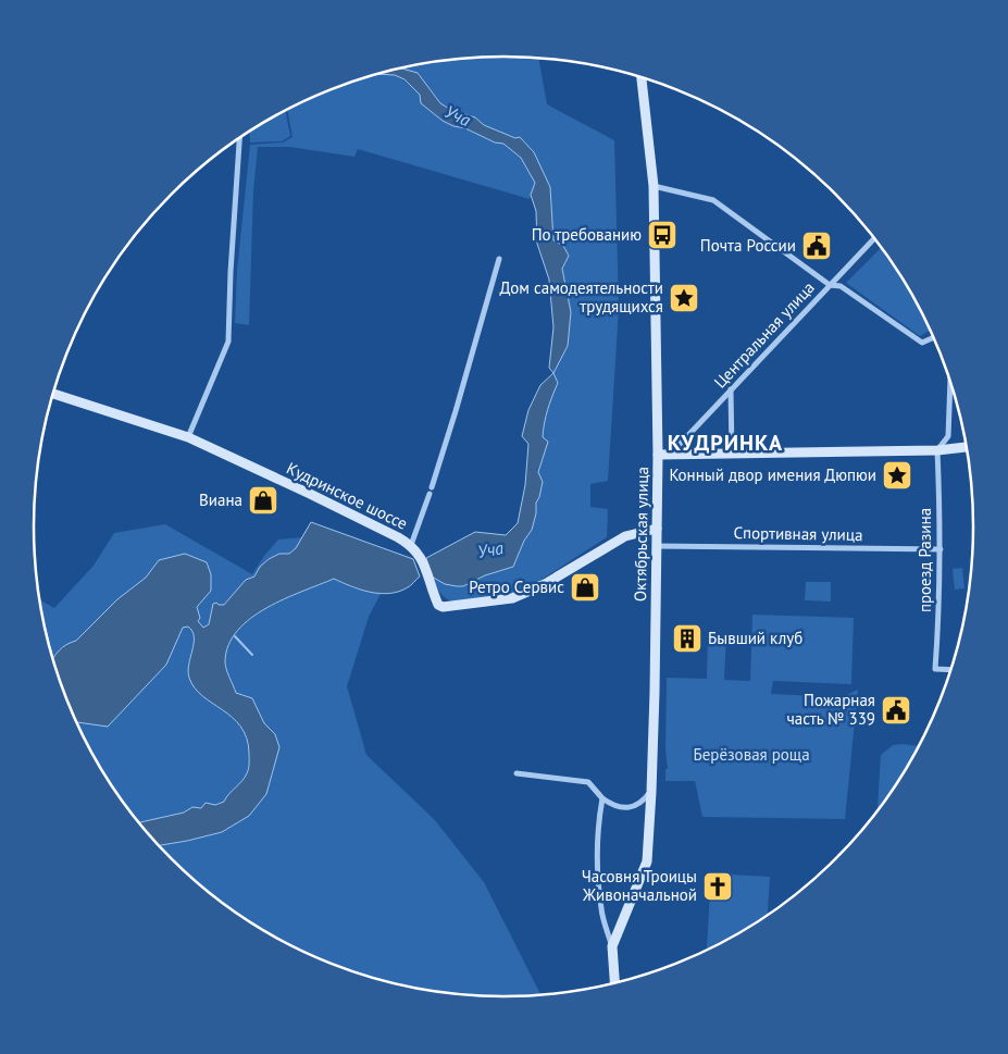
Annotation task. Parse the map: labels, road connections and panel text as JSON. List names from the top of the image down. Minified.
{"streets":{"street":["Центральная улица","Кудринское шоссе","Октябрьская улица","Спортивная улица","проезд Разина"]},"crossings":[["Кудринское шоссе","Октябрьская улица"],["Октябрьская улица","Спортивная улица"],["Спортивная улица","проезд Разина"]],"districts":["КУДРИНКА"],"water":["Уча"],"parks":["Берёзовая роща"],"places":{"bus stop":["По требованию"],"public building":["Почта России","Пожарная часть № 339"],"place":["Дом самодеятельности трудящихся","Конный двор имения Дюпюи"],"shop":["Виана","Ретро Сервис"],"building":["Бывший клуб"],"church":["Часовня Троицы Живоначальной"]}}
